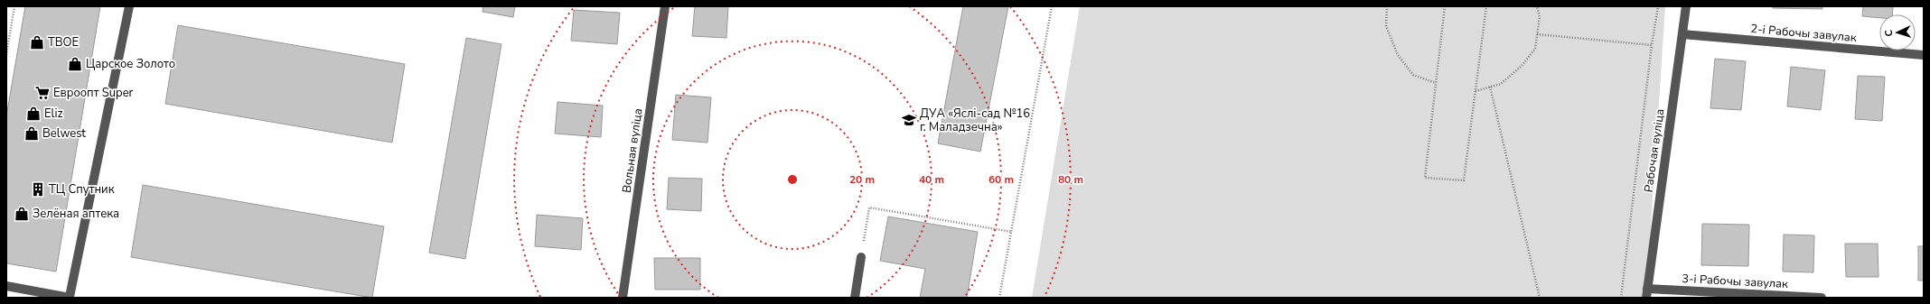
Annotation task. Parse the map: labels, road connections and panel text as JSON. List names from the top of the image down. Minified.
{"streets":{"street":["2-і Рабочы завулак","Вольная вуліца","Рабочая вуліца","3-і Рабочы завулак"]},"crossings":[["2-і Рабочы завулак","Рабочая вуліца"],["Рабочая вуліца","3-і Рабочы завулак"]],"places":{"shop":["ТВОЕ","Царское Золото","Eliz","Belwest","Зелёная аптека"],"supermarket":["Евроопт Super"],"school or university":["ДУА «Яслі-сад №16 г. Маладзечна»"],"building":["ТЦ Спутник"]},"north":"left","rings":["20 m","40 m","60 m","80 m"]}
